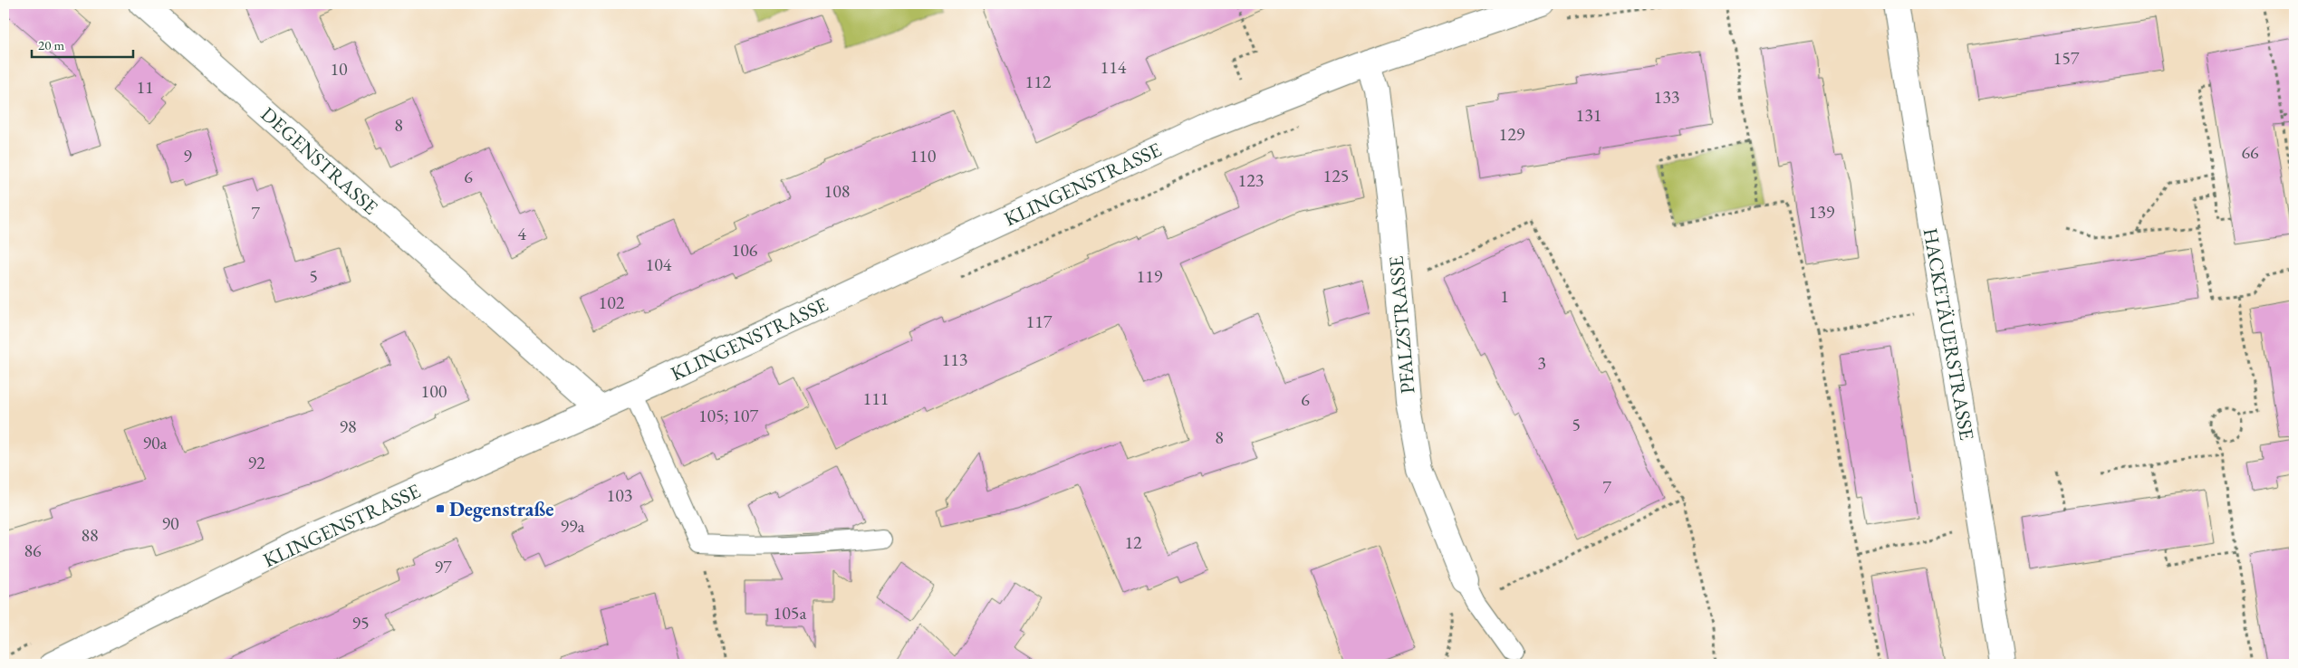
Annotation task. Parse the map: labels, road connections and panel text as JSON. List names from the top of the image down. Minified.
{"streets":{"street":["DEGENSTRASSE","KLINGENSTRASSE","PFALZSTRASSE","HACKETÄUERSTRASSE"]},"crossings":[["DEGENSTRASSE","KLINGENSTRASSE"],["KLINGENSTRASSE","PFALZSTRASSE"]],"places":{"transit":["Degenstraße"]},"house_numbers":["157","114","10","112","11","133","131","8","129","66","9","110","125","6","123","108","139","7","4","106","104","5","119","1","102","117","113","3","100","111","6","105; 107","5","98","8","90a","92","7","103","90","99a","88","12","86","97","105a","95"],"scale_bar":"20 m"}
